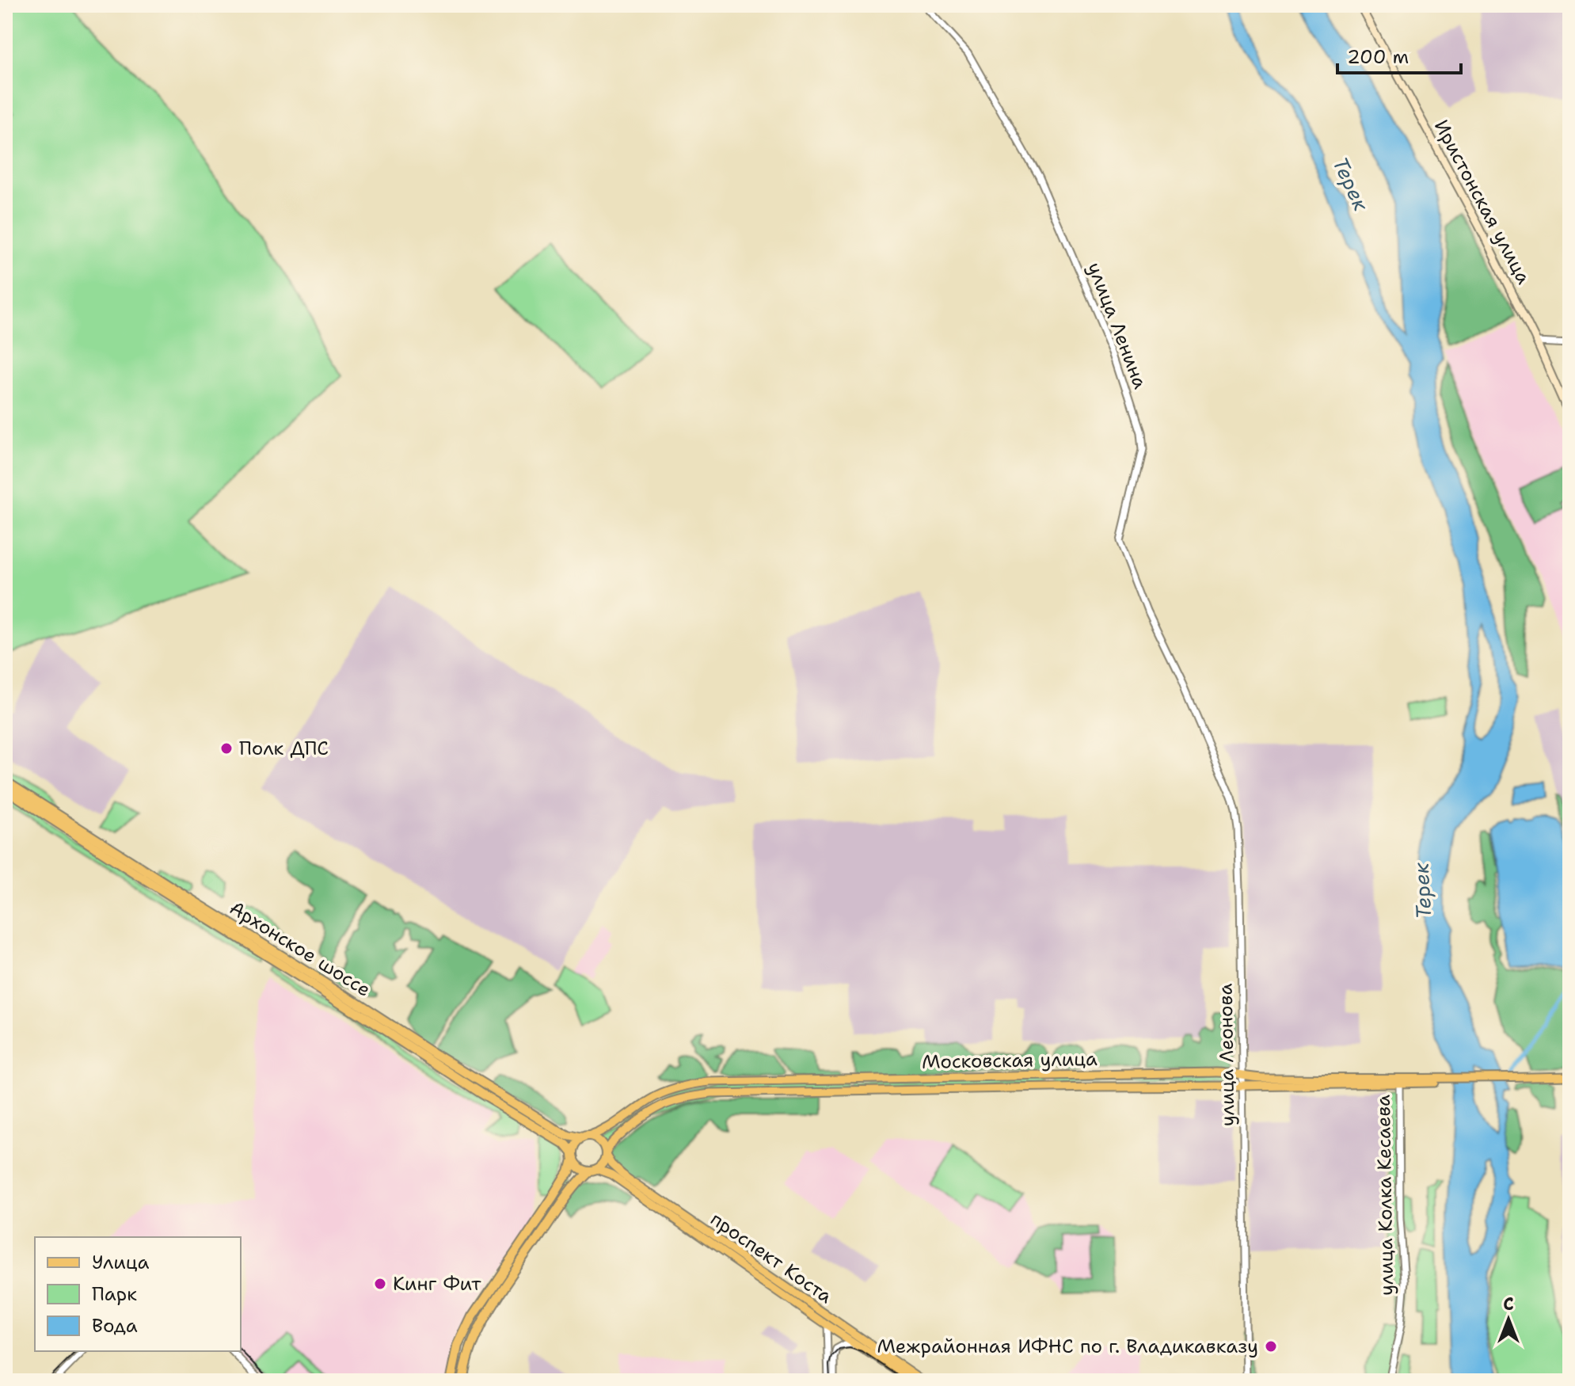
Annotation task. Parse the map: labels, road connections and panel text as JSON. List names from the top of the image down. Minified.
{"streets":{"highway":["Архонское шоссе"],"main road":["Иристонская улица","Московская улица","проспект Коста"],"street":["улица Ленина","улица Леонова","улица Колка Кесаева"]},"crossings":[["улица Ленина","улица Леонова"],["Архонское шоссе","Московская улица"],["Архонское шоссе","проспект Коста"],["улица Леонова","Московская улица"],["Московская улица","улица Колка Кесаева"],["Московская улица","проспект Коста"]],"water":["Терек"],"places":["Полк ДПС","Кинг Фит","Межрайонная ИФНС по г. Владикавказу"],"legend":["Улица","Парк","Вода"],"scale_bar":"200 m","north":"top"}
